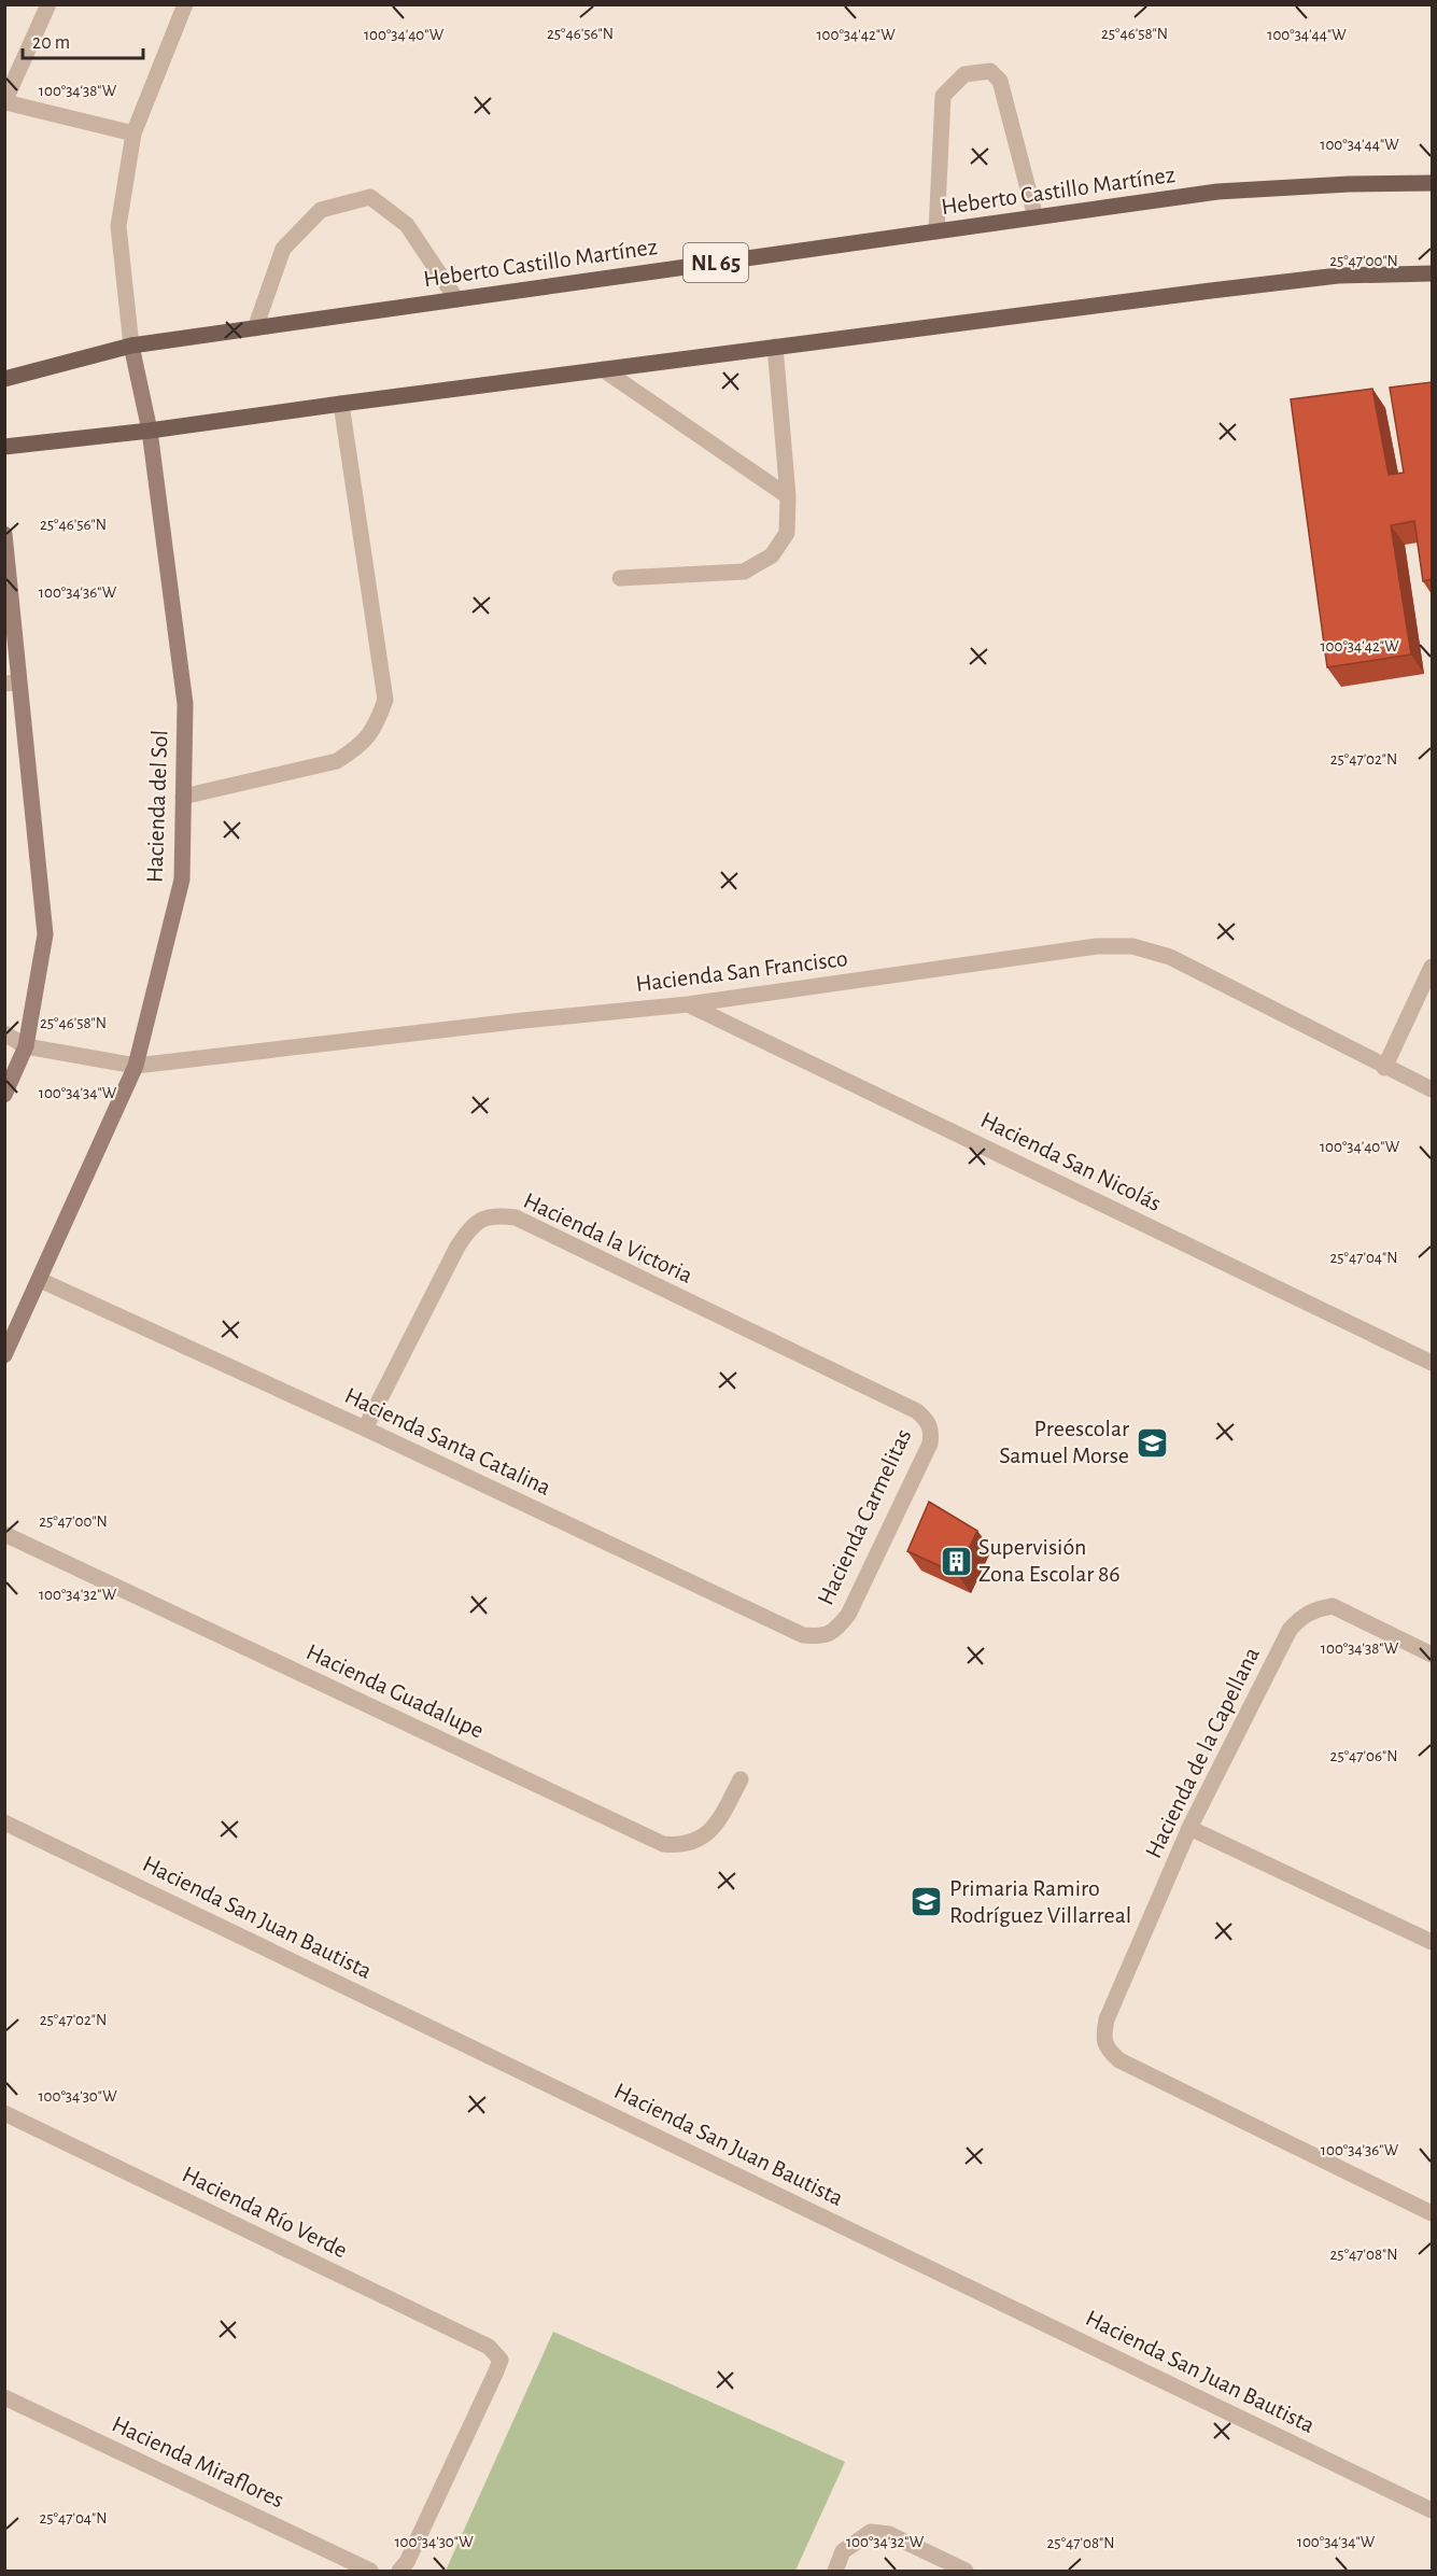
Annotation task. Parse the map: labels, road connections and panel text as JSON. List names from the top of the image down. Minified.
{"streets":{"main road":["Heberto Castillo Martínez","NL 65"],"street":["Hacienda del Sol","Hacienda San Francisco","Hacienda San Nicolás","Hacienda la Victoria","Hacienda Santa Catalina","Hacienda Carmelitas","Hacienda Guadalupe","Hacienda de la Capellana","Hacienda San Juan Bautista","Hacienda Río Verde","Hacienda Miraflores"]},"crossings":[["Heberto Castillo Martínez","Hacienda del Sol"],["Hacienda del Sol","Hacienda San Francisco"],["Hacienda del Sol","Hacienda Santa Catalina"],["Hacienda San Francisco","Hacienda San Nicolás"],["Hacienda la Victoria","Hacienda Santa Catalina"],["Hacienda la Victoria","Hacienda Carmelitas"],["Hacienda Santa Catalina","Hacienda Carmelitas"]],"places":{"school or university":["Preescolar Samuel Morse","Primaria Ramiro Rodríguez Villarreal"],"building":["Supervisión Zona Escolar 86"]},"scale_bar":"20 m","coordinates":["25°46'56\"N","25°46'58\"N","100°34'40\"W","100°34'42\"W","100°34'44\"W","100°34'38\"W","25°47'00\"N","100°34'36\"W","25°47'02\"N","100°34'34\"W","25°47'04\"N","100°34'32\"W","25°47'06\"N","100°34'30\"W","25°47'08\"N"]}
